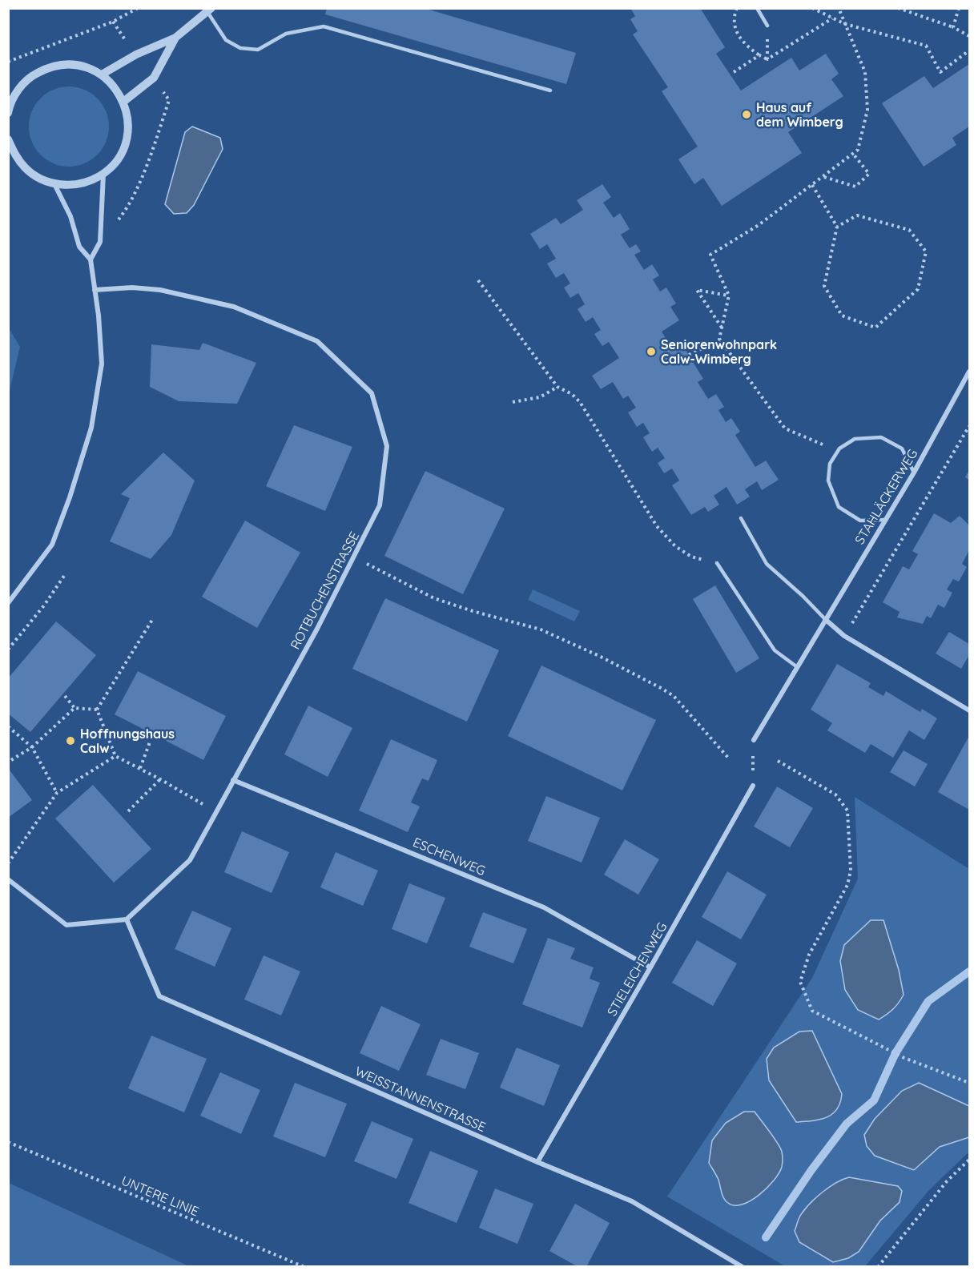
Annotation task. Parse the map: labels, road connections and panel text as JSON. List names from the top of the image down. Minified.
{"streets":{"street":["STAHLÄCKERWEG","ROTBUCHENSTRASSE","ESCHENWEG","STIELEICHENWEG","WEISSTANNENSTRASSE"],"path":["UNTERE LINIE"]},"crossings":[["ROTBUCHENSTRASSE","ESCHENWEG"],["ROTBUCHENSTRASSE","WEISSTANNENSTRASSE"],["ESCHENWEG","STIELEICHENWEG"],["STIELEICHENWEG","WEISSTANNENSTRASSE"]],"places":["Haus auf dem Wimberg","Seniorenwohnpark Calw-Wimberg","Hoffnungshaus Calw"]}
